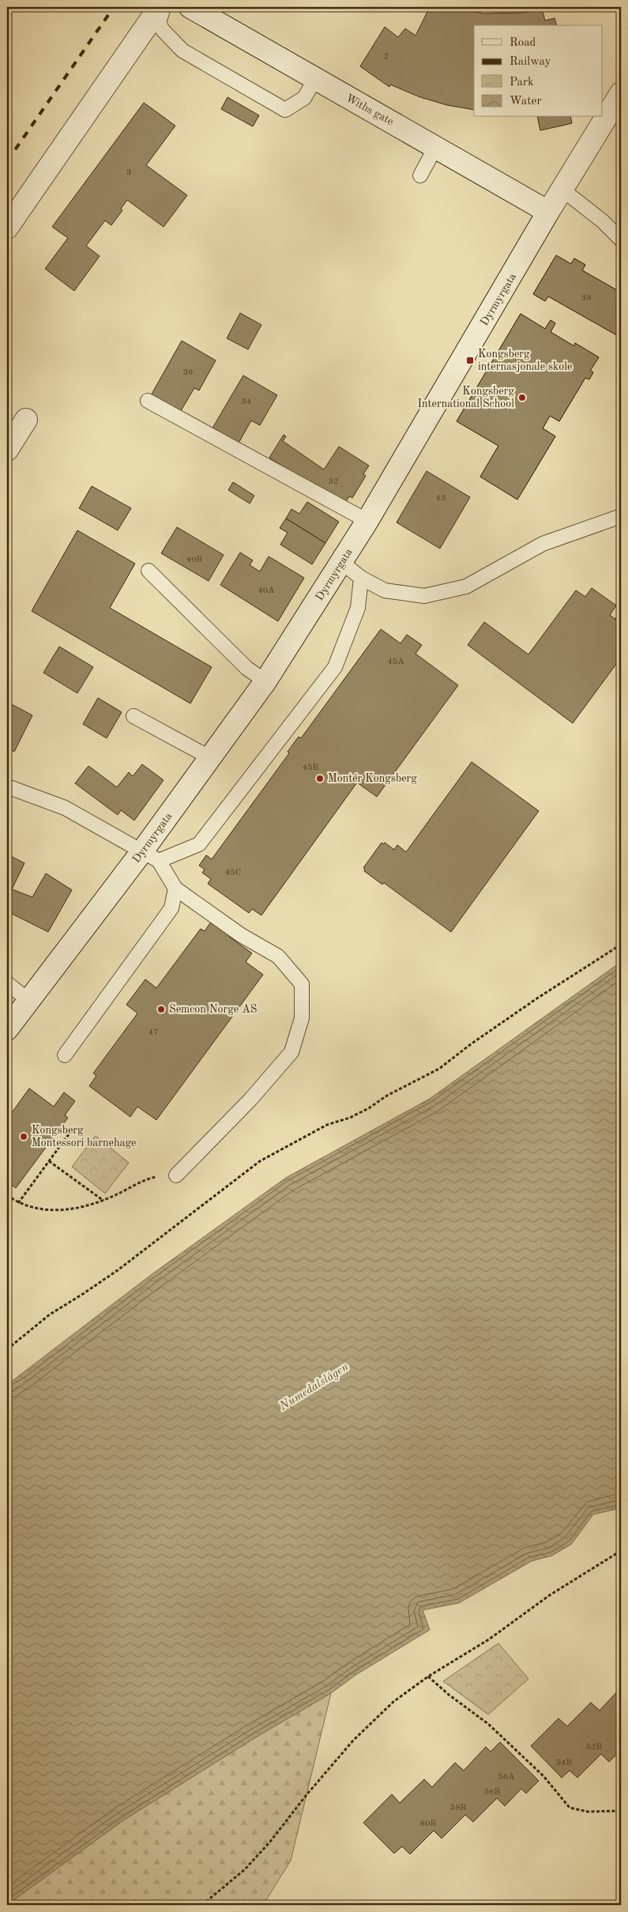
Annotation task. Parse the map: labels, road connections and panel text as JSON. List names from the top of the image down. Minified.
{"streets":{"main road":["Withs gate","Dyrmyrgata"]},"crossings":[["Withs gate","Dyrmyrgata"]],"water":["Numedalslågen"],"places":{"transit":["Kongsberg internasjonale skole"],"other":["Kongsberg International School","Montér Kongsberg","Semcon Norge AS","Kongsberg Montessori barnehage"]},"house_numbers":["2","3","39","36","34","32","43","40B","40A","45A","45B","45C","47","52B","54B","56A","56B","58B","60B"],"legend":["Road","Railway","Park","Water"]}
